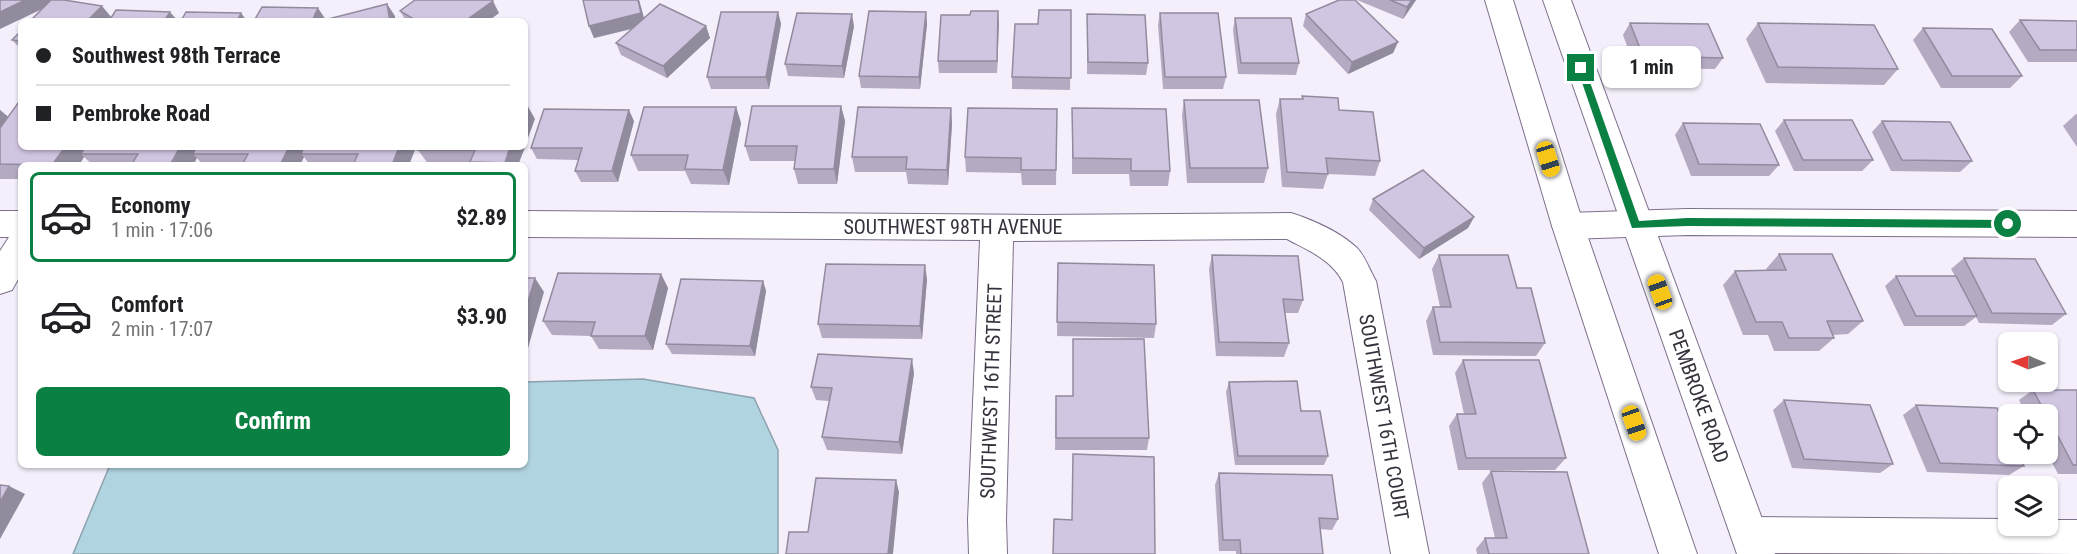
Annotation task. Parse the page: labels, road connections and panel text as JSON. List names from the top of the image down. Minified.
{"streets":{"street":["SOUTHWEST 98TH AVENUE","SOUTHWEST 16TH STREET","PEMBROKE ROAD","SOUTHWEST 16TH COURT"]},"crossings":[["SOUTHWEST 98TH AVENUE","SOUTHWEST 16TH STREET"],["SOUTHWEST 98TH AVENUE","SOUTHWEST 16TH COURT"]],"north":"left","page":{"banner":["Southwest 98th Terrace","Pembroke Road"],"bubble":"1 min","list":[{"name":"Economy","note":"1 min · 17:06","value":"$2.89"},{"name":"Comfort","note":"2 min · 17:07","value":"$3.90"}],"buttons":"Confirm"}}
